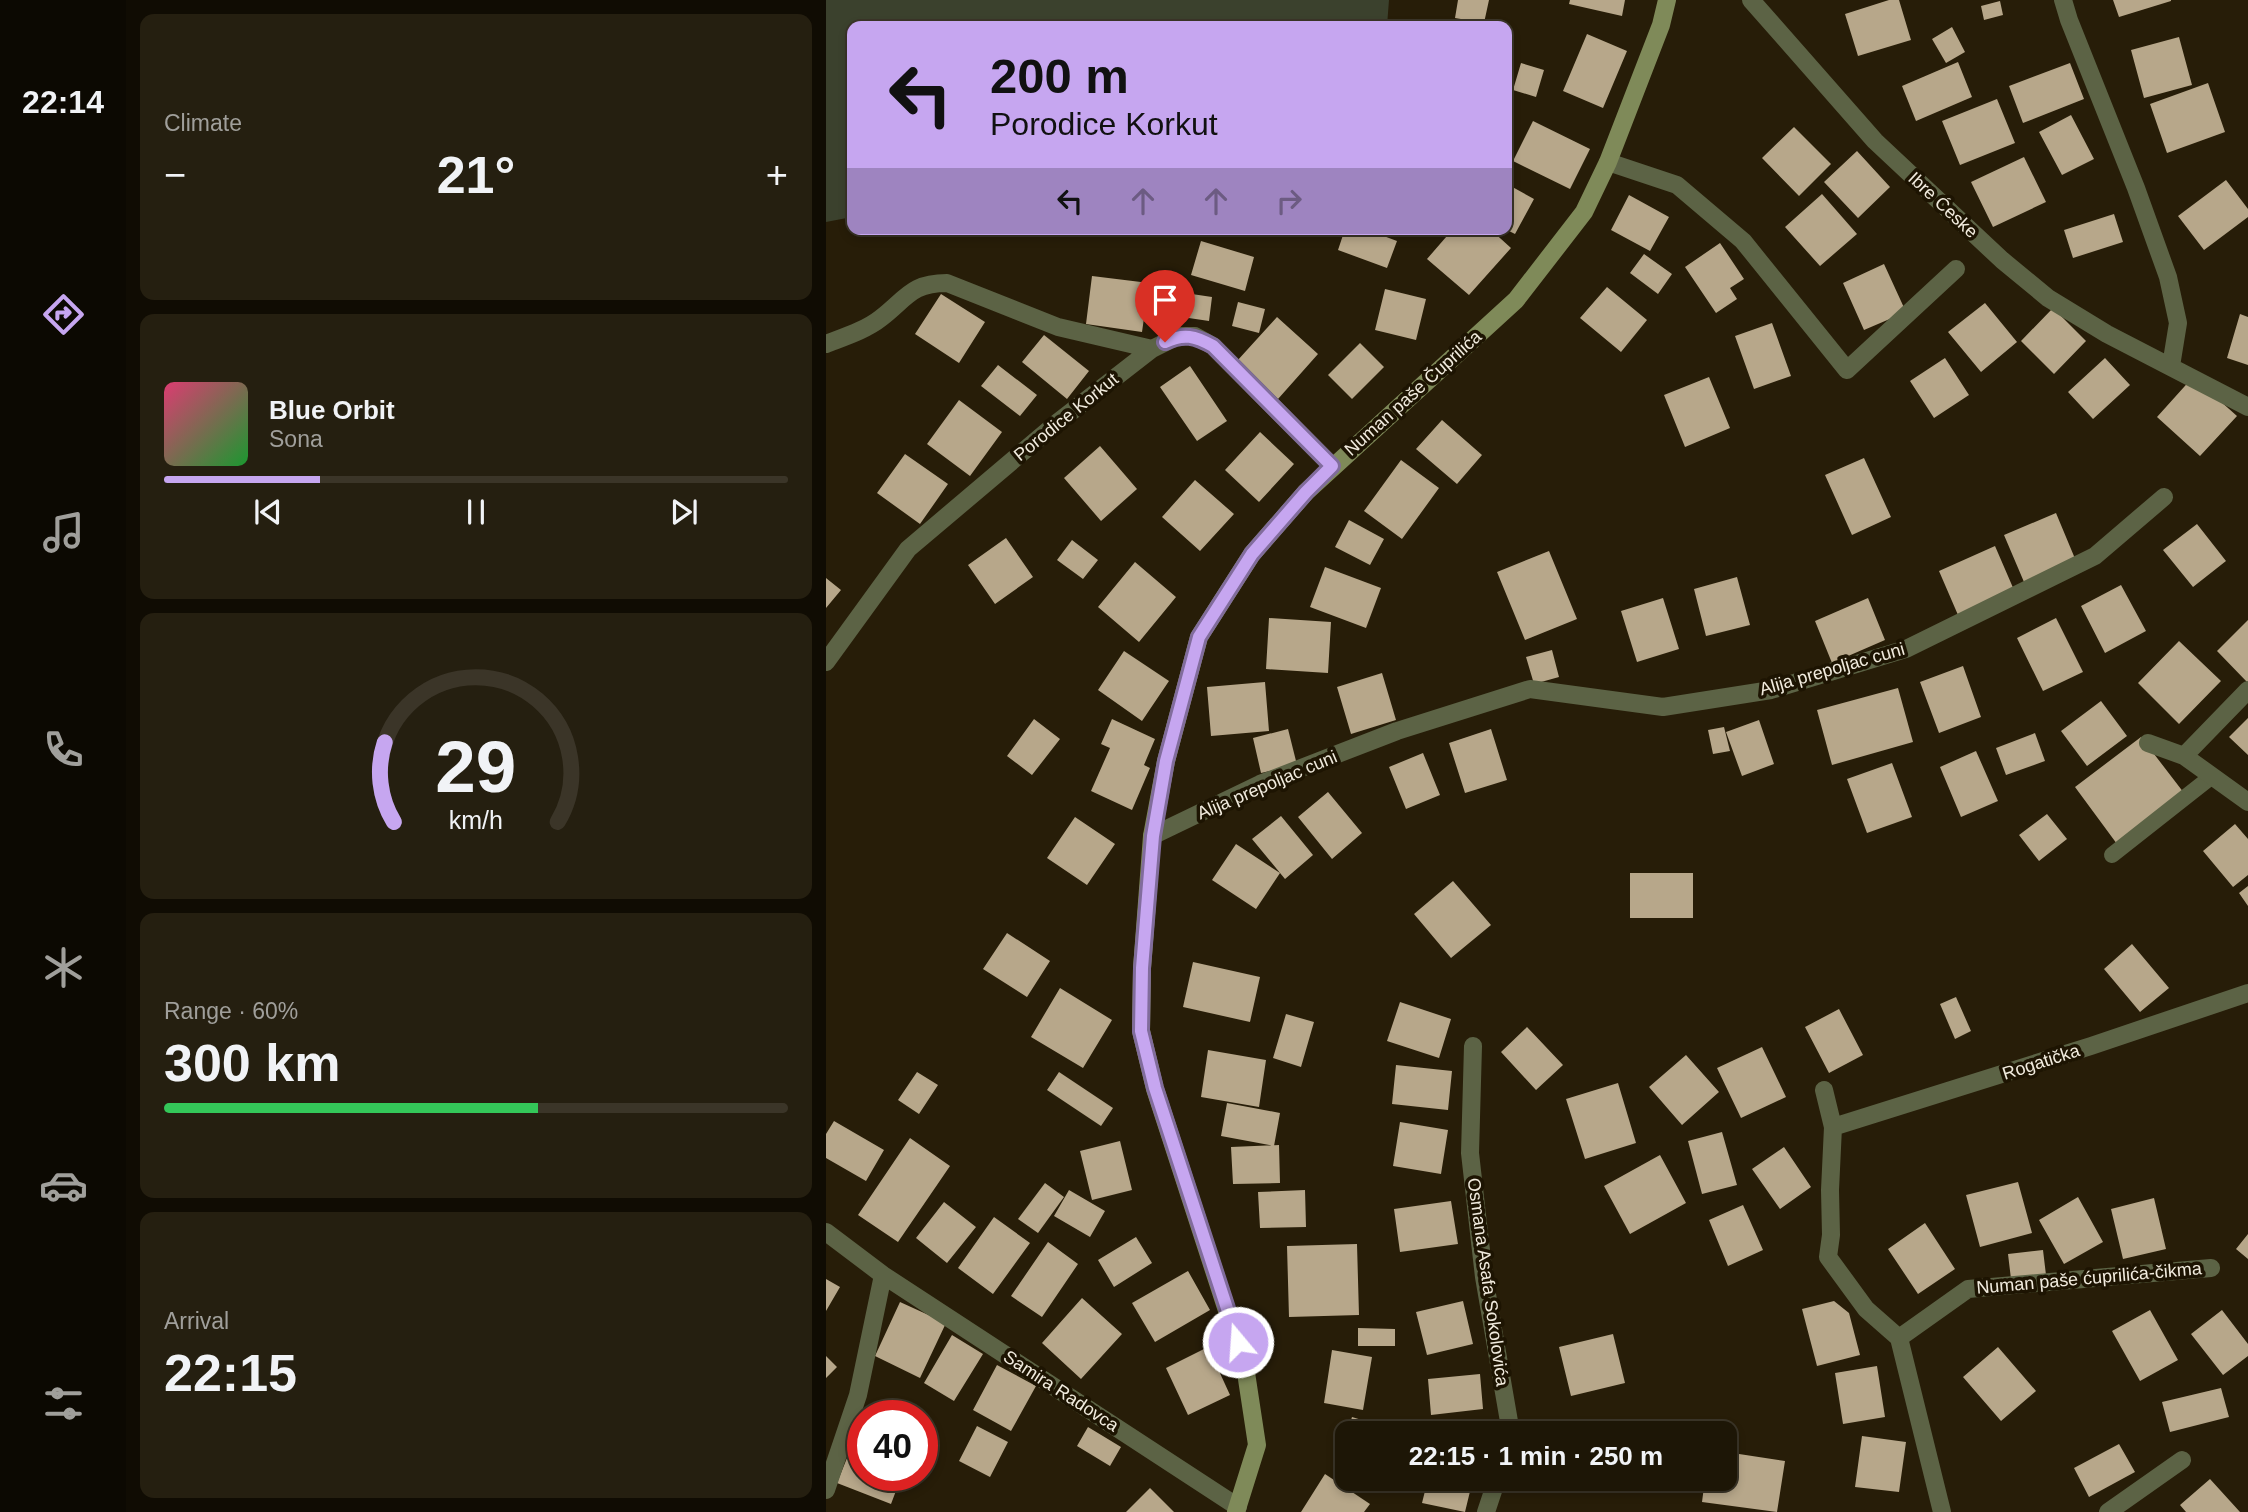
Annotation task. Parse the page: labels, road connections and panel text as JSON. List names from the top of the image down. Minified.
{"streets":{"street":["Ibre Ćeske","Numan paše Čuprilića","Porodice Korkut","Alija prepoljac cuni","Rogatička","Numan paše ćuprilića-čikma","Osmana Asafa Sokolovića","Samira Radovca"]},"crossings":[["Numan paše Čuprilića","Porodice Korkut"],["Numan paše Čuprilića","Alija prepoljac cuni"],["Numan paše Čuprilića","Samira Radovca"]],"page":{"tabs":"22:14","tile":["Climate",["Range · 60%","300 km"],["Arrival","22:15"]],"turn":["200 m","Porodice Korkut"],"heat":["−","21°","+"],"song":["Blue Orbit","Sona"],"limit":"40","trip":"22:15 · 1 min · 250 m","gauge":["29","km/h"]}}
